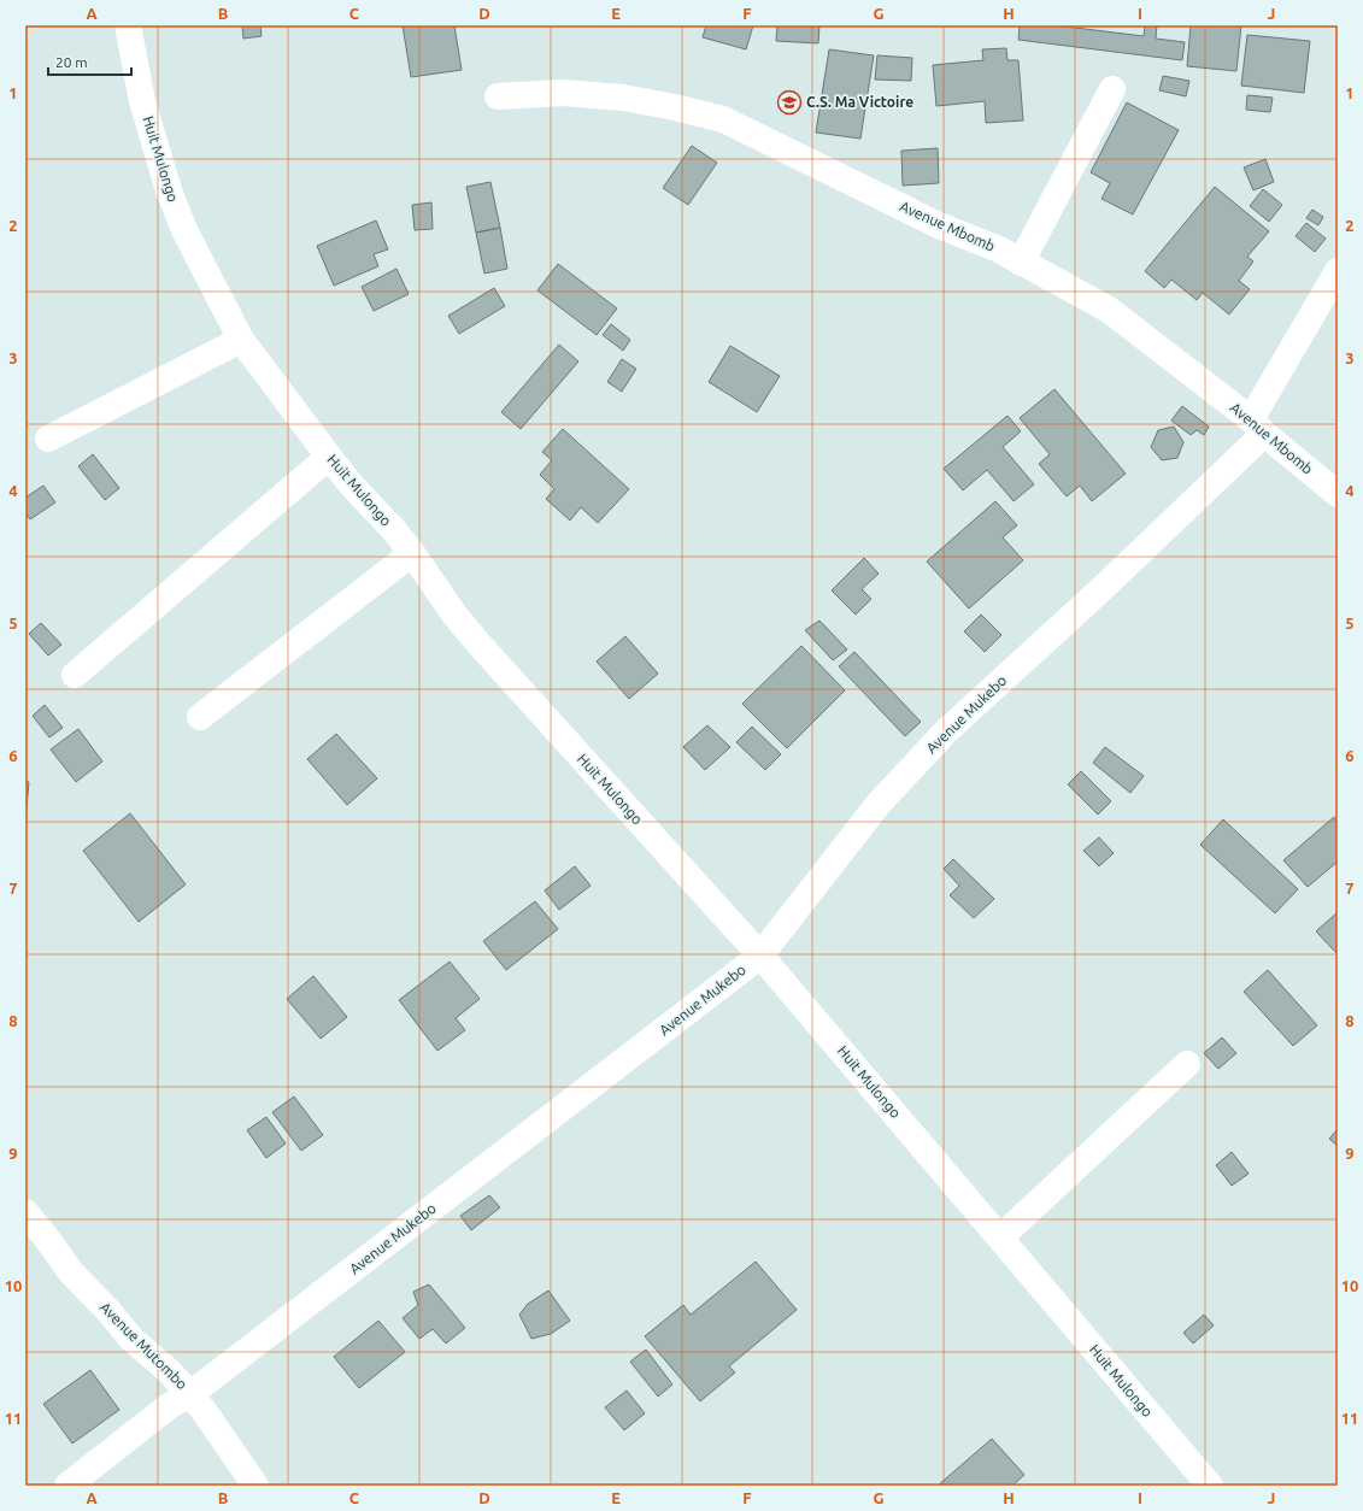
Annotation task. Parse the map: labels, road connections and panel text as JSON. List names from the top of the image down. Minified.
{"streets":{"street":["Huit Mulongo","Avenue Mbomb","Avenue Mukebo","Avenue Mutombo"]},"crossings":[["Huit Mulongo","Avenue Mukebo"],["Avenue Mbomb","Avenue Mukebo"],["Avenue Mukebo","Avenue Mutombo"]],"places":{"school or university":["C.S. Ma Victoire"]},"scale_bar":"20 m","grid":{"columns":["A","B","C","D","E","F","G","H","I","J"],"rows":["1","2","3","4","5","6","7","8","9","10","11"]}}
